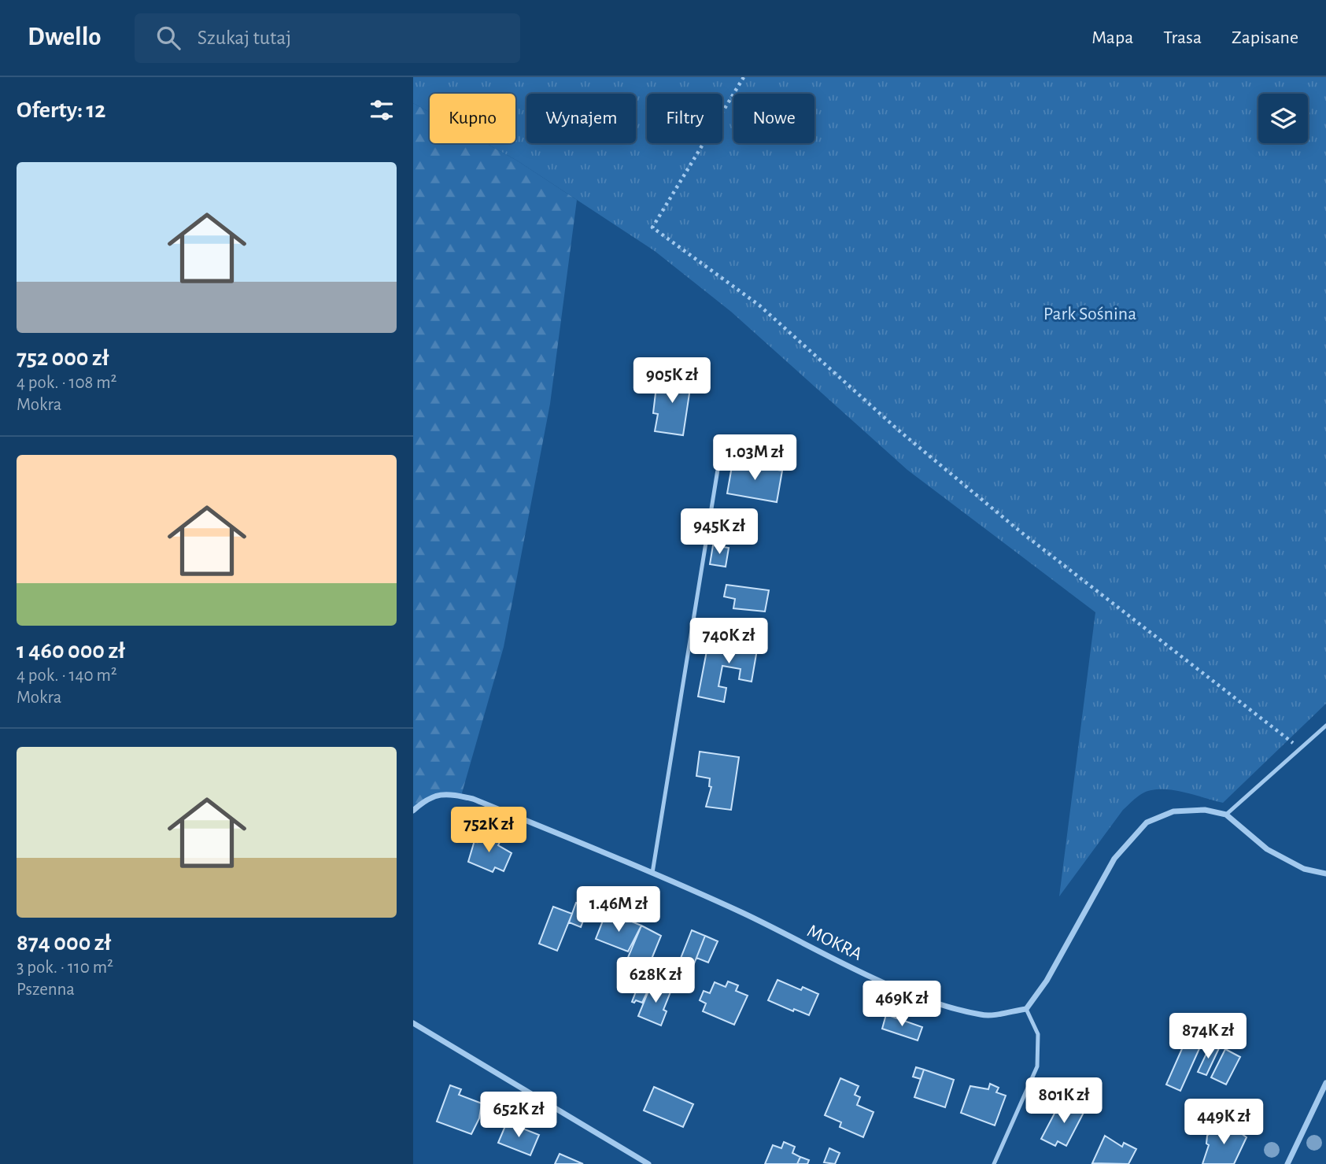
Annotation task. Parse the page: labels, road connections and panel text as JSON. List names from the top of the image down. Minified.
{"streets":{"street":["MOKRA"]},"parks":["Park Sośnina"],"page":{"header":"Dwello","search":"Szukaj tutaj","nav":["Mapa","Trasa","Zapisane"],"heading":"Oferty: 12","chip":["Kupno","Wynajem","Filtry","Nowe"],"list":[{"name":"752 000 zł","note":"4 pok. · 108 m² · Mokra"},{"name":"1 460 000 zł","note":"4 pok. · 140 m² · Mokra"},{"name":"874 000 zł","note":"3 pok. · 110 m² · Pszenna"}],"price":["905K zł","1.03M zł","945K zł","740K zł","752K zł","1.46M zł","628K zł","469K zł","874K zł","801K zł","652K zł","449K zł"]}}
